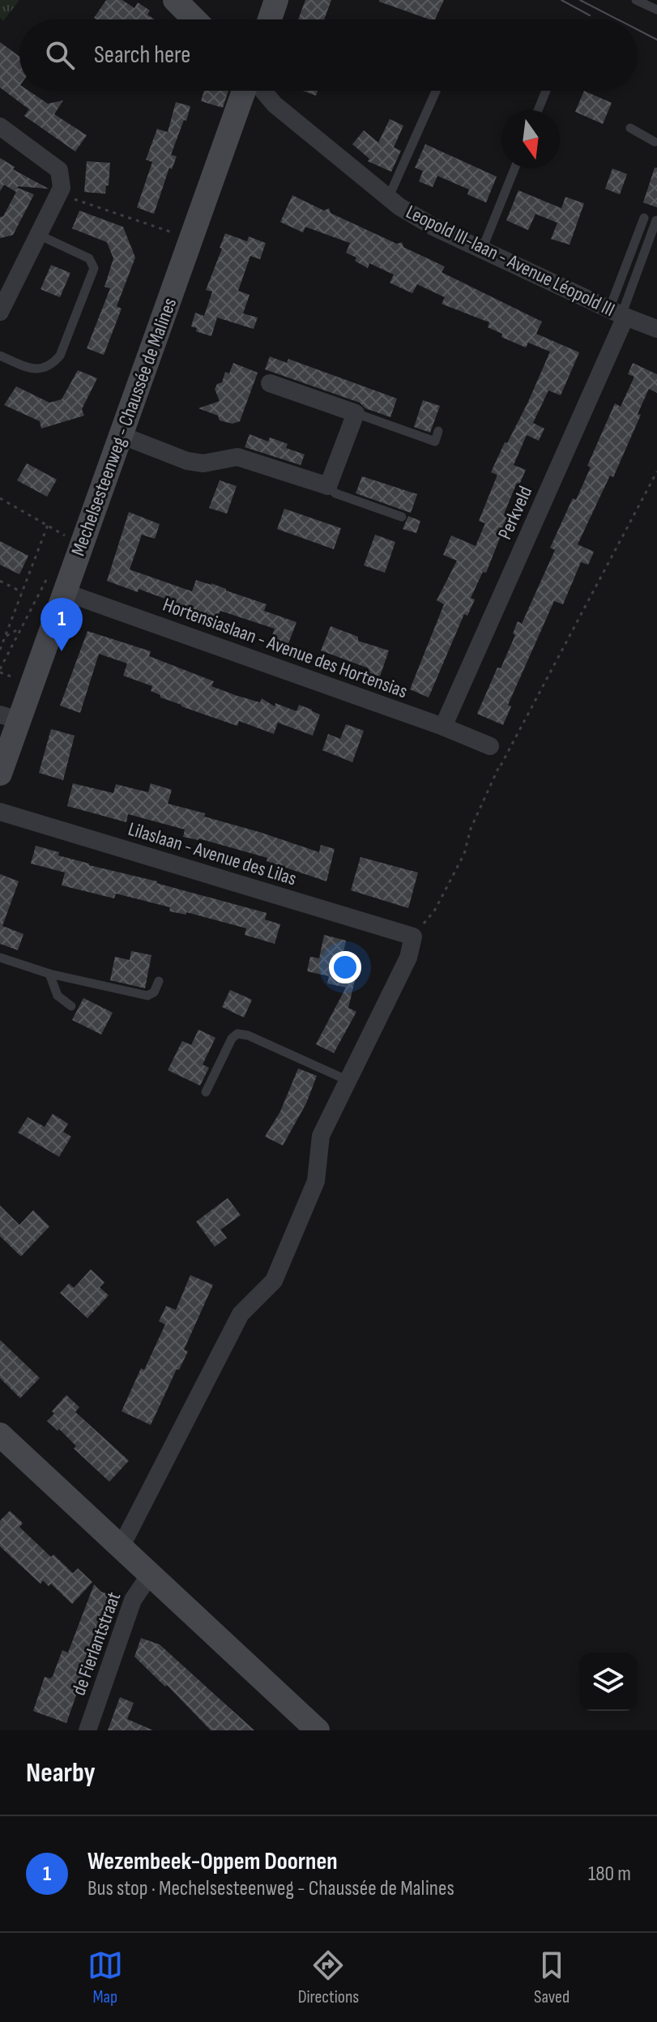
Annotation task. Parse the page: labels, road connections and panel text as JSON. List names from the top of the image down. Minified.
{"streets":{"main road":["Mechelsesteenweg - Chaussée de Malines"],"street":["Leopold III-laan - Avenue Léopold III","Perkveld","Hortensiaslaan - Avenue des Hortensias","Lilaslaan - Avenue des Lilas","de Fierlantstraat"]},"crossings":[["Leopold III-laan - Avenue Léopold III","Perkveld"],["Mechelsesteenweg - Chaussée de Malines","Hortensiaslaan - Avenue des Hortensias"],["Perkveld","Hortensiaslaan - Avenue des Hortensias"]],"north":"bottom","page":{"search":"Search here","pins":"1","heading":"Nearby","list":[{"mark":"1","name":"Wezembeek-Oppem Doornen","note":"Bus stop · Mechelsesteenweg - Chaussée de Malines","value":"180 m"}],"nav":["Map","Directions","Saved"]}}
